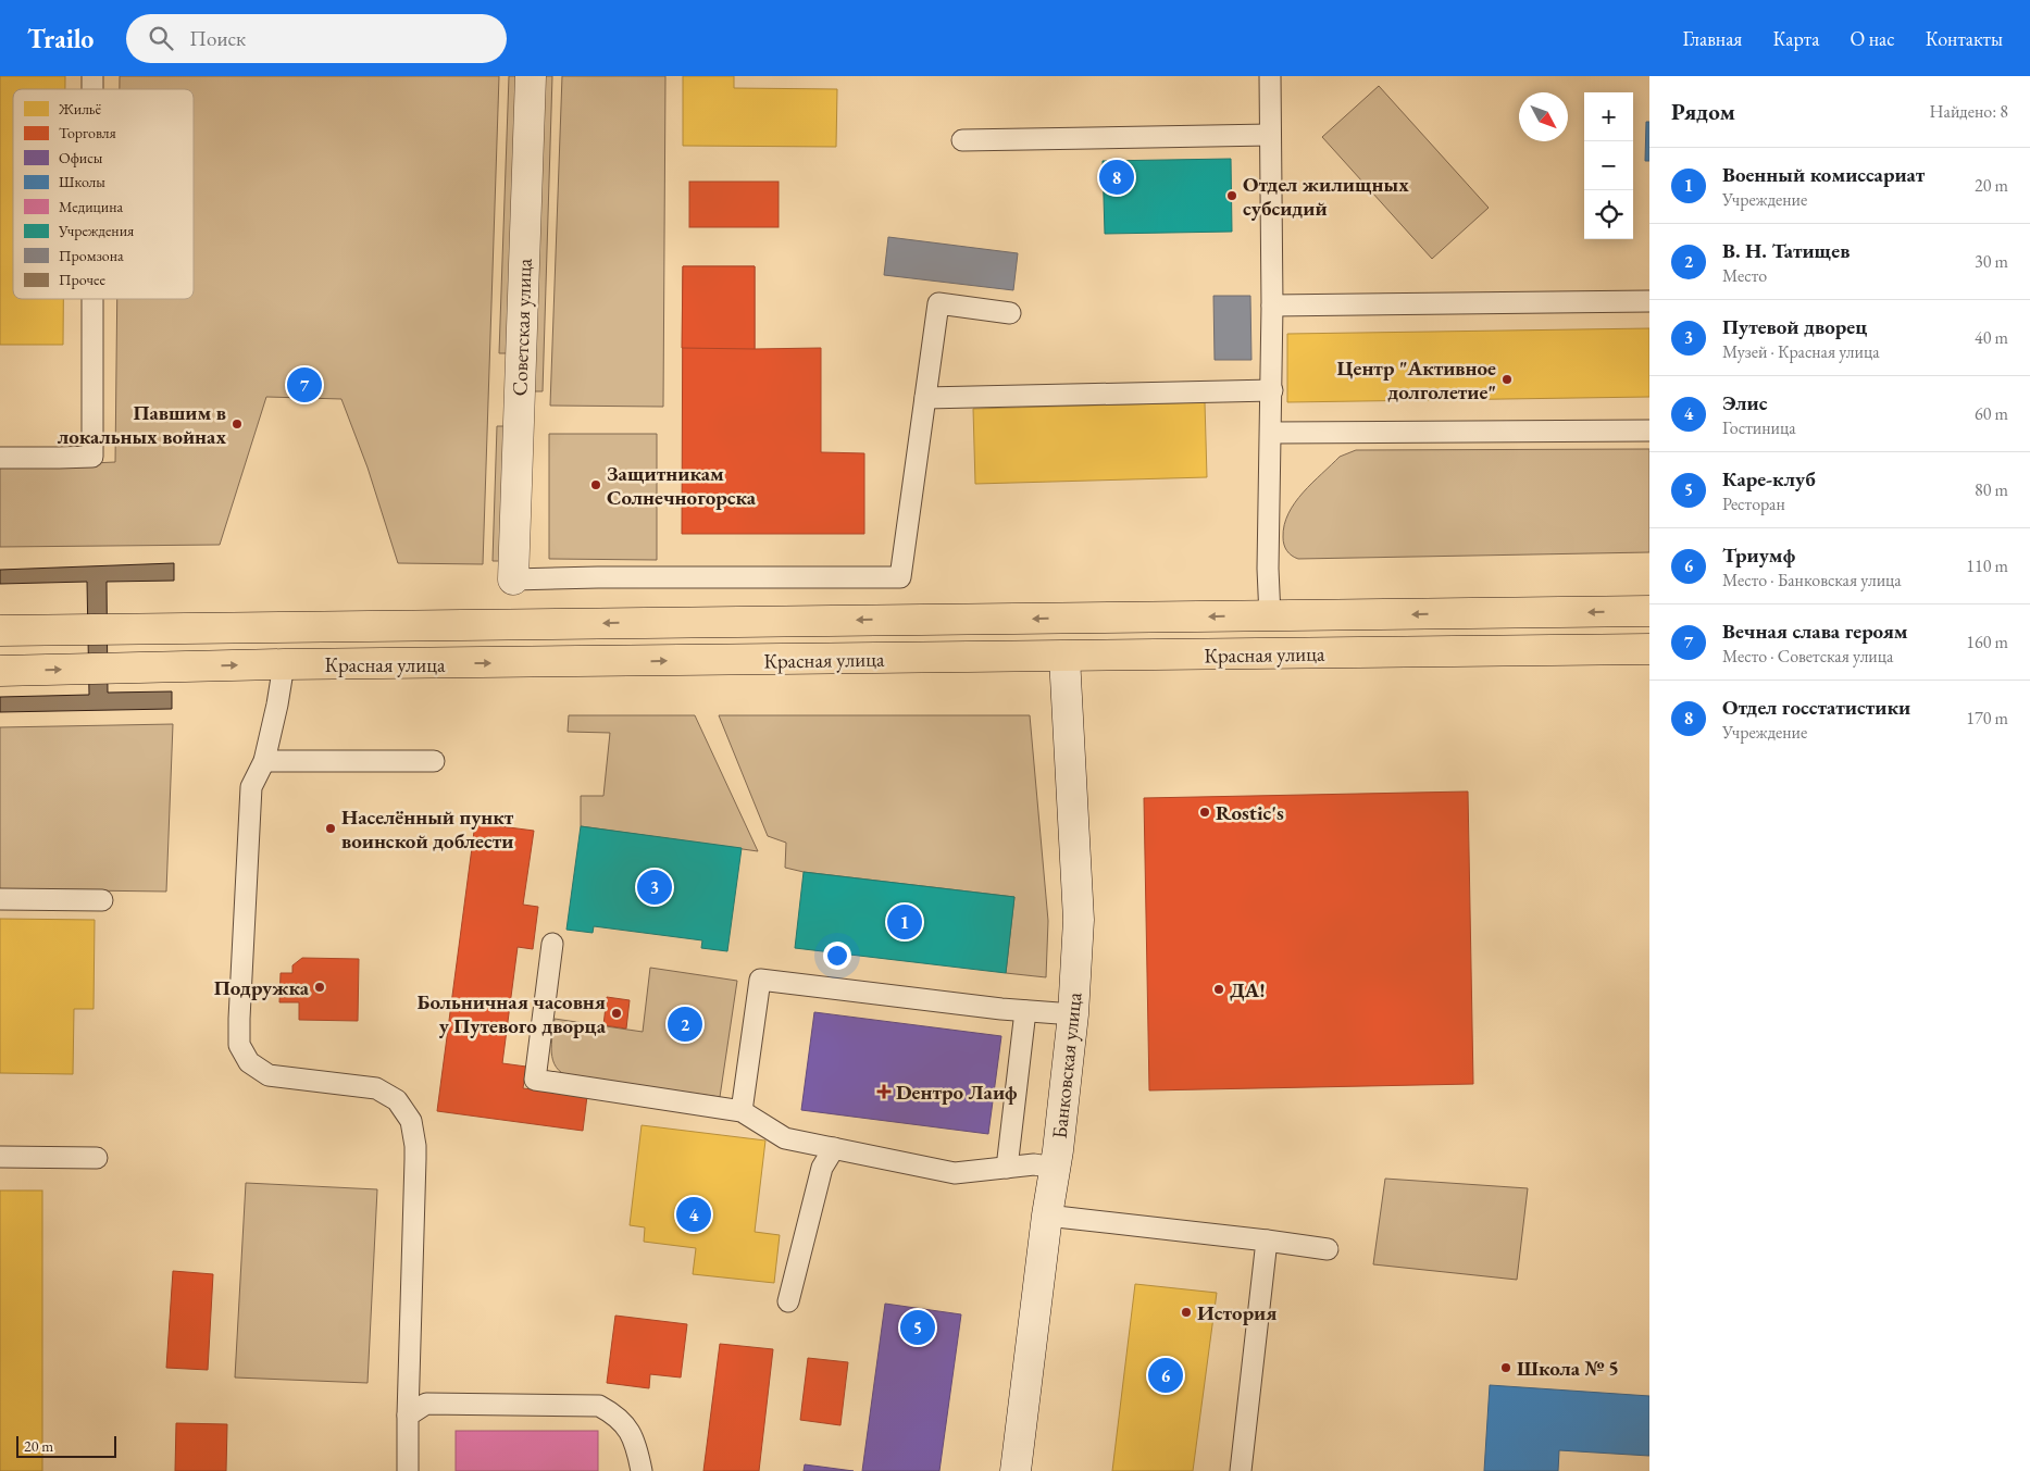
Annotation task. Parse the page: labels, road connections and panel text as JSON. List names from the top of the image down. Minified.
{"streets":{"highway":["Красная улица"],"street":["Советская улица","Банковская улица"]},"crossings":[["Красная улица","Банковская улица"]],"places":{"other":["Отдел жилищных субсидий","Центр \"Активное долголетие\"","Павшим в локальных войнах","Защитникам Солнечногорска","Rostic's","Населённый пункт воинской доблести","Подружка","ДА!","Больничная часовня у Путевого дворца","История","Школа № 5"],"health":["Dентро Лаиф"]},"legend":["Жильё","Торговля","Офисы","Школы","Медицина","Учреждения","Промзона","Прочее"],"scale_bar":"20 m","north":"bottom right","page":{"header":"Trailo","search":"Поиск","nav":["Главная","Карта","О нас","Контакты"],"heading":["Рядом","Найдено: 8"],"map_buttons":["+","−"],"list":[{"mark":"1","name":"Военный комиссариат","note":"Учреждение","value":"20 m"},{"mark":"2","name":"В. Н. Татищев","note":"Место","value":"30 m"},{"mark":"3","name":"Путевой дворец","note":"Музей · Красная улица","value":"40 m"},{"mark":"4","name":"Элис","note":"Гостиница","value":"60 m"},{"mark":"5","name":"Каре-клуб","note":"Ресторан","value":"80 m"},{"mark":"6","name":"Триумф","note":"Место · Банковская улица","value":"110 m"},{"mark":"7","name":"Вечная слава героям","note":"Место · Советская улица","value":"160 m"},{"mark":"8","name":"Отдел госстатистики","note":"Учреждение","value":"170 m"}],"pins":["8","7","3","1","2","4","5","6"],"scale":"20 m"}}
